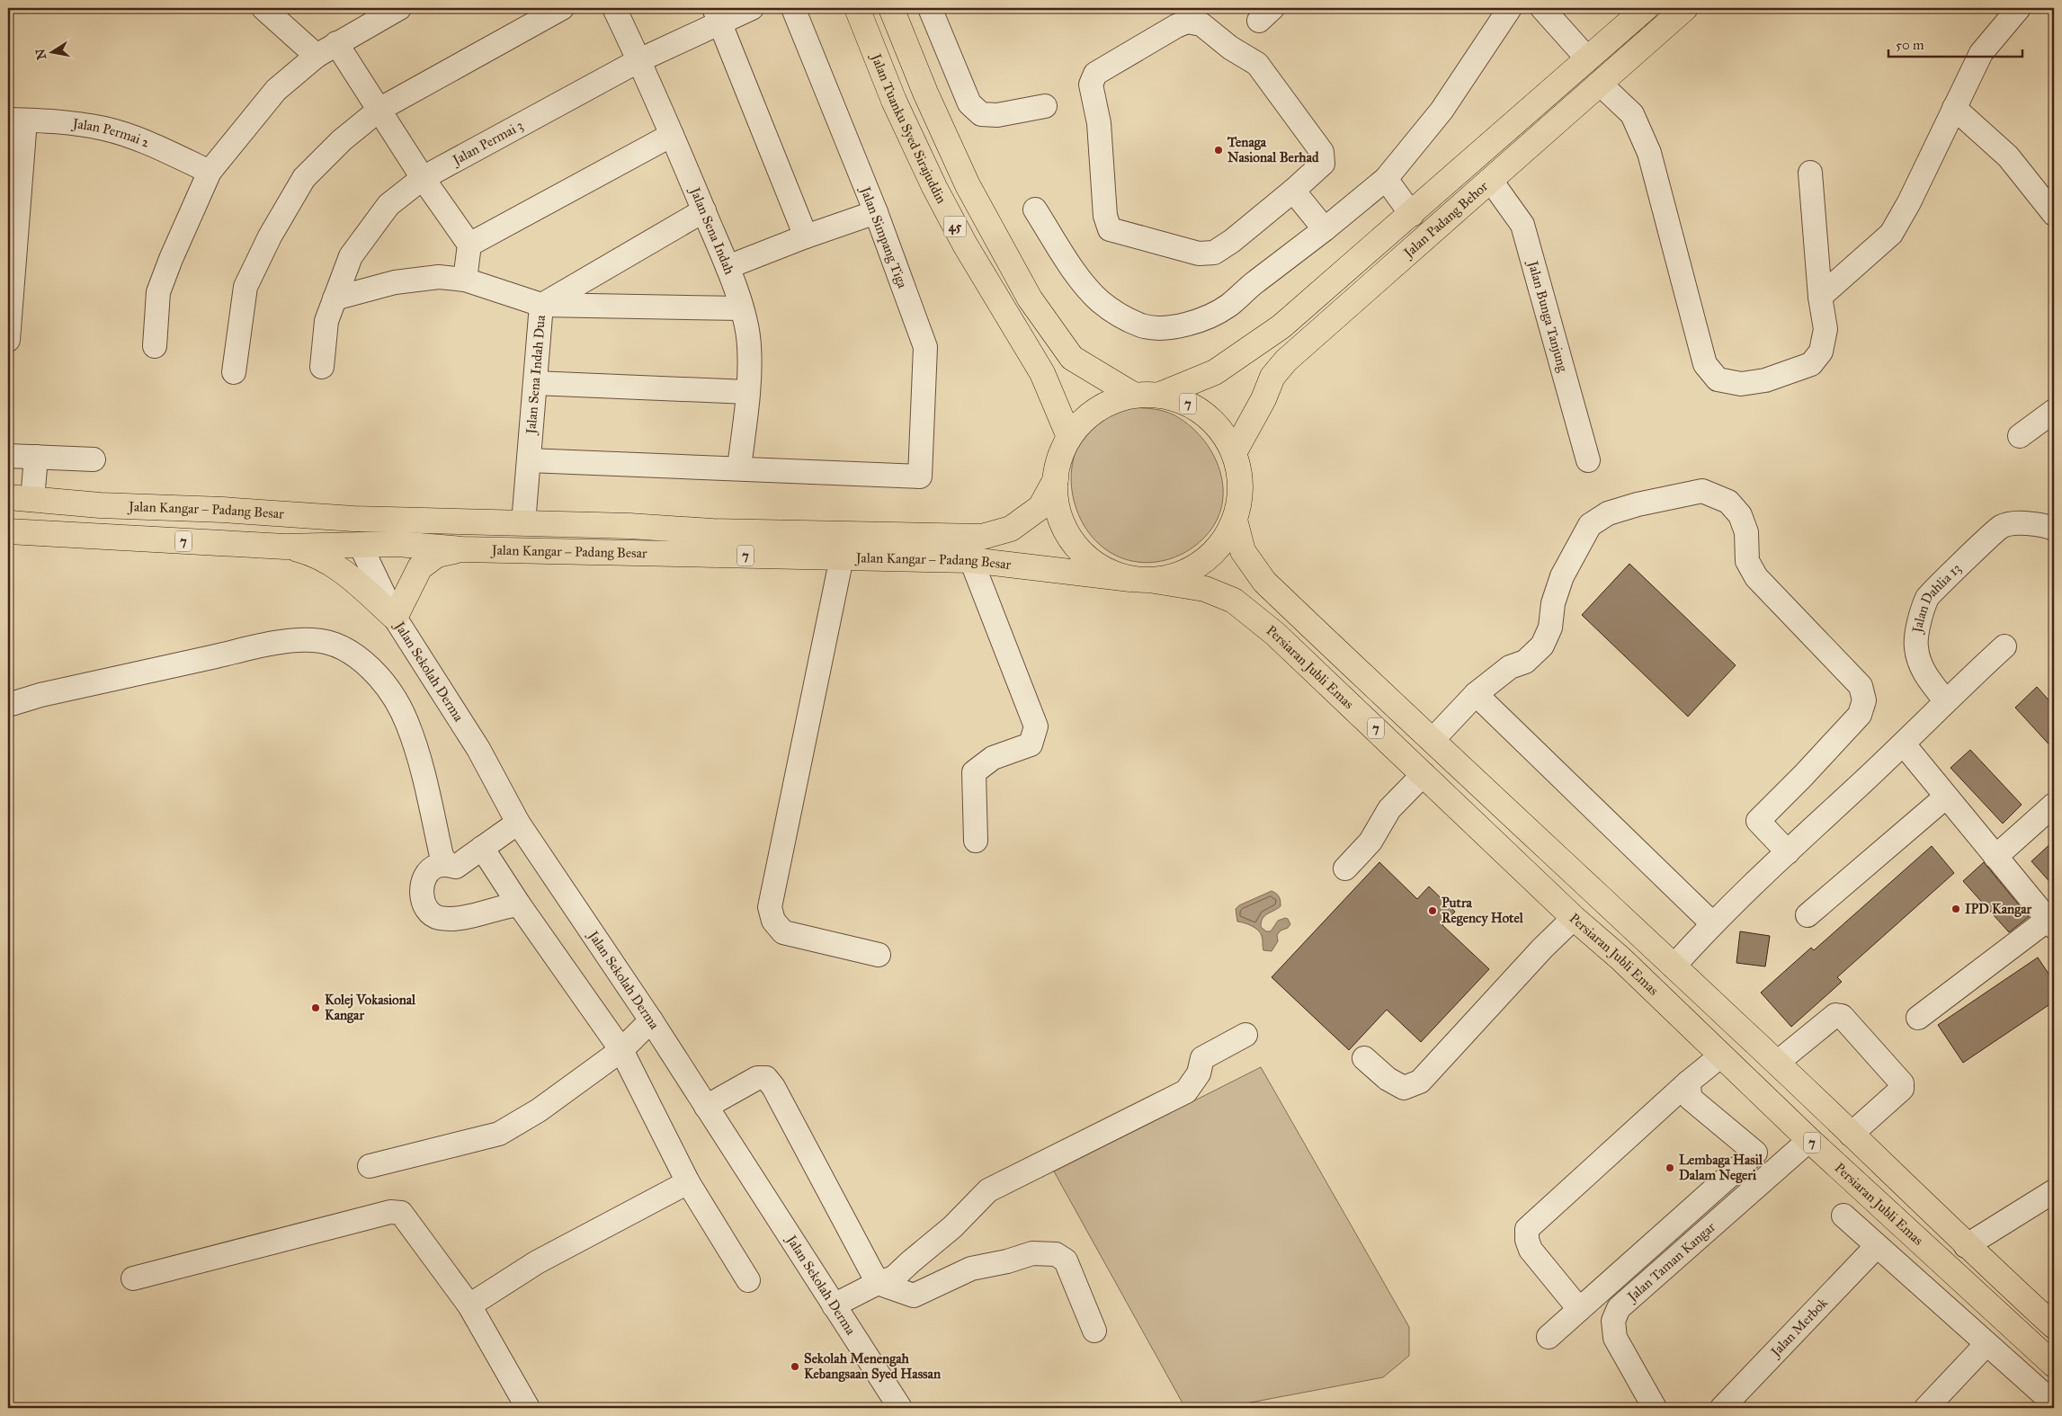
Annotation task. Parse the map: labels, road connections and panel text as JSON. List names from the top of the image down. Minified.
{"streets":{"main road":["Jalan Tuanku Syed Sirajuddin","Jalan Padang Behor","45","7","Jalan Kangar – Padang Besar","Persiaran Jubli Emas"],"street":["Jalan Permai 2","Jalan Permai 3","Jalan Sena Indah","Jalan Simpang Tiga","Jalan Bunga Tanjung","Jalan Sena Indah Dua","Jalan Dahlia 13","Jalan Sekolah Derma","Jalan Taman Kangar","Jalan Merbok"]},"crossings":[["Jalan Tuanku Syed Sirajuddin","7"],["Jalan Permai 3","Jalan Sena Indah"],["Jalan Padang Behor","Jalan Bunga Tanjung"],["Jalan Padang Behor","7"],["45","7"],["Jalan Sena Indah","Jalan Simpang Tiga"],["Jalan Sena Indah","Jalan Sena Indah Dua"],["Jalan Sena Indah Dua","Jalan Kangar – Padang Besar"],["7","Jalan Kangar – Padang Besar"],["7","Persiaran Jubli Emas"],["Jalan Kangar – Padang Besar","Jalan Sekolah Derma"],["Persiaran Jubli Emas","Jalan Taman Kangar"]],"places":["Tenaga Nasional Berhad","IPD Kangar","Putra Regency Hotel","Kolej Vokasional Kangar","Lembaga Hasil Dalam Negeri","Sekolah Menengah Kebangsaan Syed Hassan"],"scale_bar":"50 m","north":"left"}
